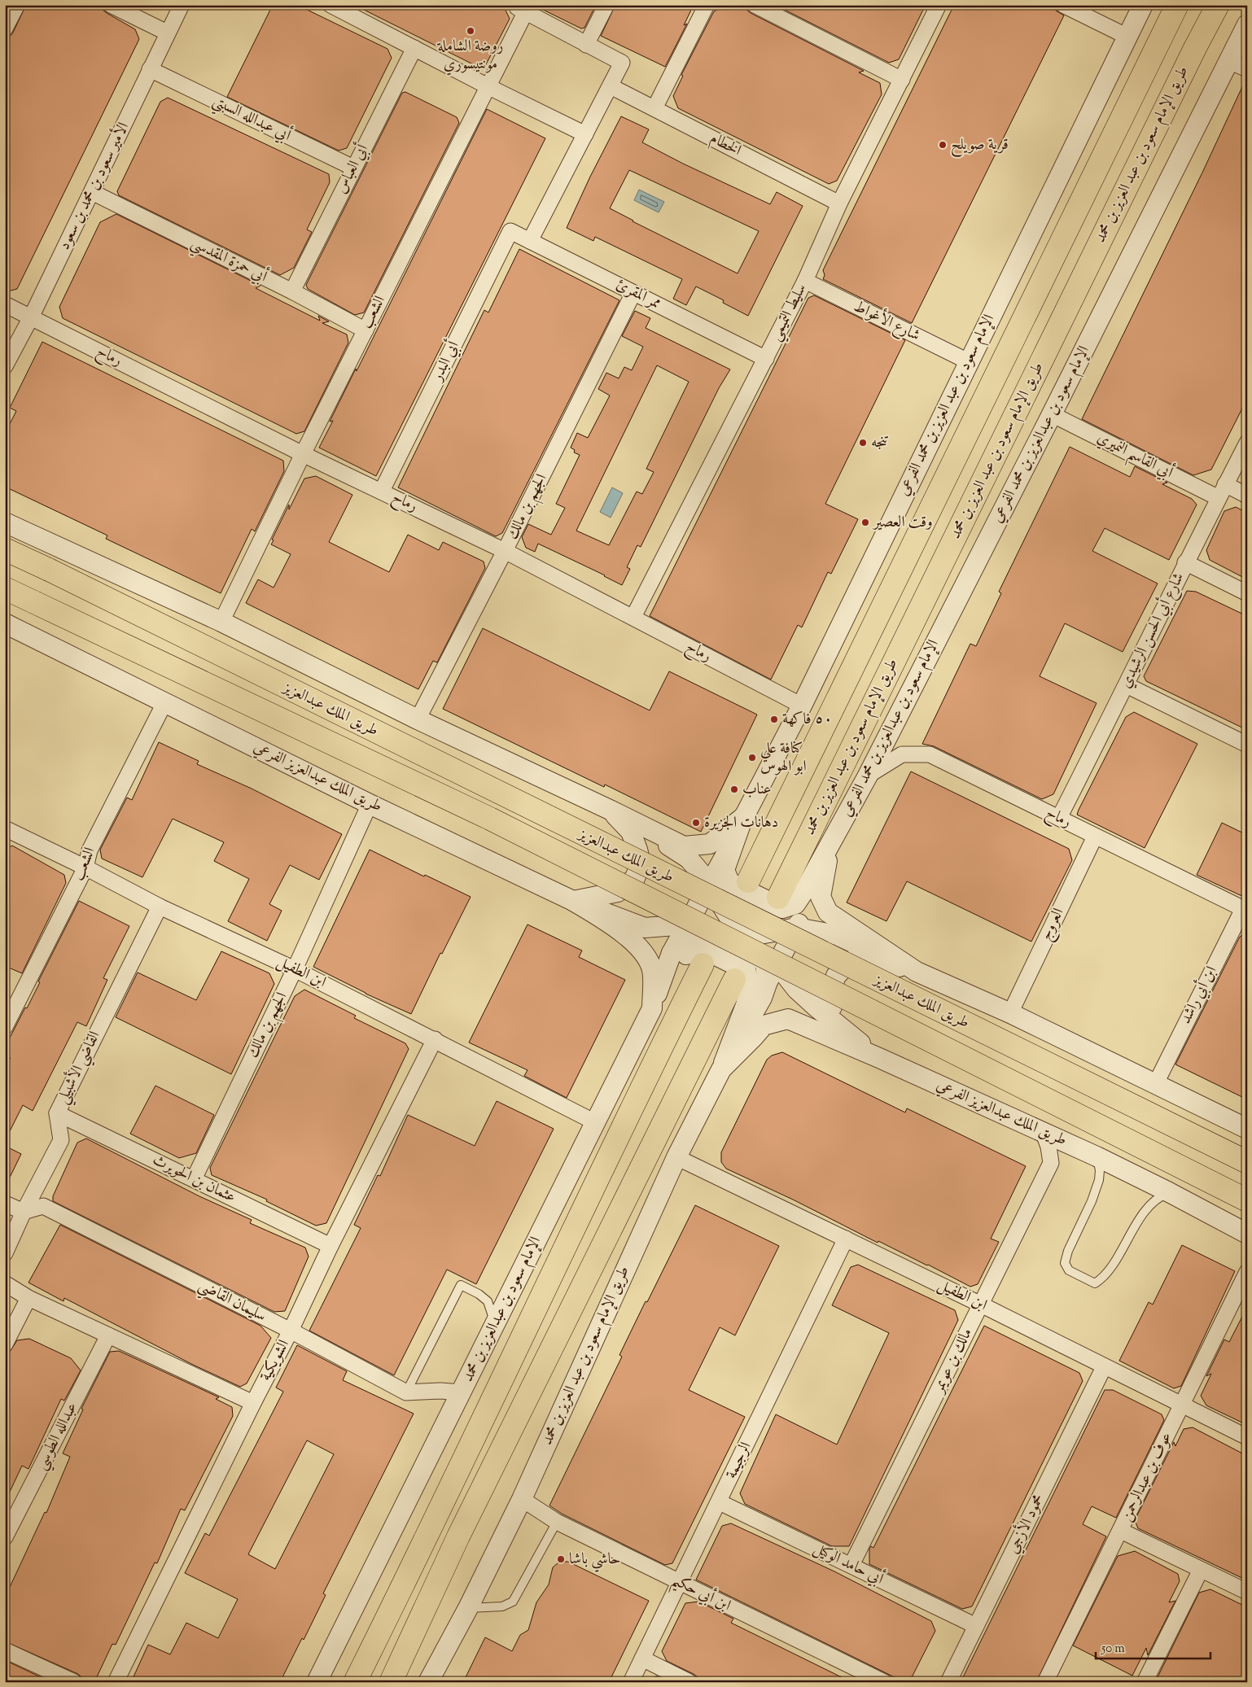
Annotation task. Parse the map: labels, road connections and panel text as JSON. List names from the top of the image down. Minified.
{"streets":{"main road":["طريق الإمام سعود بن عبد العزيز بن محمد","طريق الملك عبدالعزيز","الإمام سعود بن عبدالعزيز بن محمد"],"street":["أبي عبدالله السبتي","الخطام","أبي العباس","الأمير سعود بن محمد بن سعود","أبي حمزة المقدسي","ممر المقرئ","الشعب","سليط التميمي","شارع الأغواط","رماح","أبي البدر","الإمام سعود بن عبد العزيز بن محمد الفرعي","الإمام سعود بن عبدالعزيز بن محمد الفرعي","أبي القاسم النميري","الجهم بن مالك","شارع أبي الحسن الرشيدي","طريق الملك عبدالعزيز الفرعي","العروج","ابن الطفيل","ابن أبي راشد","القاضي الأشبيلي","عثمان بن الحويرث","سليمان القاضي","الشويكية","مالك بن عويمر","عبدالله الطوسي","الرجيمة","عوف بن عبدالرحمن","محمود الأزجي","أبي حامد الوكيل","ابن أبي حكيم"]},"crossings":[["أبي عبدالله السبتي","أبي العباس"],["أبي عبدالله السبتي","الأمير سعود بن محمد بن سعود"],["الخطام","سليط التميمي"],["طريق الإمام سعود بن عبد العزيز بن محمد","طريق الملك عبدالعزيز الفرعي"],["طريق الإمام سعود بن عبد العزيز بن محمد","ابن الطفيل"],["طريق الإمام سعود بن عبد العزيز بن محمد","ابن أبي حكيم"],["أبي العباس","أبي حمزة المقدسي"],["الأمير سعود بن محمد بن سعود","أبي حمزة المقدسي"],["الأمير سعود بن محمد بن سعود","رماح"],["أبي حمزة المقدسي","الشعب"],["ممر المقرئ","سليط التميمي"],["ممر المقرئ","أبي البدر"],["ممر المقرئ","الجهم بن مالك"],["الشعب","رماح"],["الشعب","طريق الملك عبدالعزيز الفرعي"],["الشعب","ابن الطفيل"],["سليط التميمي","شارع الأغواط"],["سليط التميمي","رماح"],["شارع الأغواط","الإمام سعود بن عبد العزيز بن محمد الفرعي"],["رماح","أبي البدر"],["رماح","الإمام سعود بن عبد العزيز بن محمد الفرعي"],["رماح","الإمام سعود بن عبدالعزيز بن محمد الفرعي"],["رماح","الجهم بن مالك"],["رماح","شارع أبي الحسن الرشيدي"],["رماح","العروج"],["رماح","ابن أبي راشد"],["الإمام سعود بن عبدالعزيز بن محمد الفرعي","أبي القاسم النميري"],["أبي القاسم النميري","شارع أبي الحسن الرشيدي"],["الجهم بن مالك","طريق الملك عبدالعزيز الفرعي"],["الجهم بن مالك","ابن الطفيل"],["الجهم بن مالك","عثمان بن الحويرث"],["طريق الملك عبدالعزيز الفرعي","الإمام سعود بن عبدالعزيز بن محمد"],["طريق الملك عبدالعزيز الفرعي","مالك بن عويمر"],["ابن الطفيل","القاضي الأشبيلي"],["ابن الطفيل","الإمام سعود بن عبدالعزيز بن محمد"],["ابن الطفيل","الشويكية"],["ابن الطفيل","مالك بن عويمر"],["ابن الطفيل","الرجيمة"],["ابن الطفيل","عوف بن عبدالرحمن"],["ابن الطفيل","محمود الأزجي"],["القاضي الأشبيلي","عثمان بن الحويرث"],["القاضي الأشبيلي","سليمان القاضي"],["عثمان بن الحويرث","الشويكية"],["سليمان القاضي","الإمام سعود بن عبدالعزيز بن محمد"],["سليمان القاضي","الشويكية"],["مالك بن عويمر","أبي حامد الوكيل"],["الرجيمة","أبي حامد الوكيل"],["الرجيمة","ابن أبي حكيم"],["محمود الأزجي","أبي حامد الوكيل"]],"places":["روضة الشاملة مونتيسوري","قرية صويلح","تنجه","وقت العصير","٥٠ فاكهة","كنافة علي ابو الهوس","عناب","دهانات الجزيرة","حاشي باشا"],"scale_bar":"50 m"}
